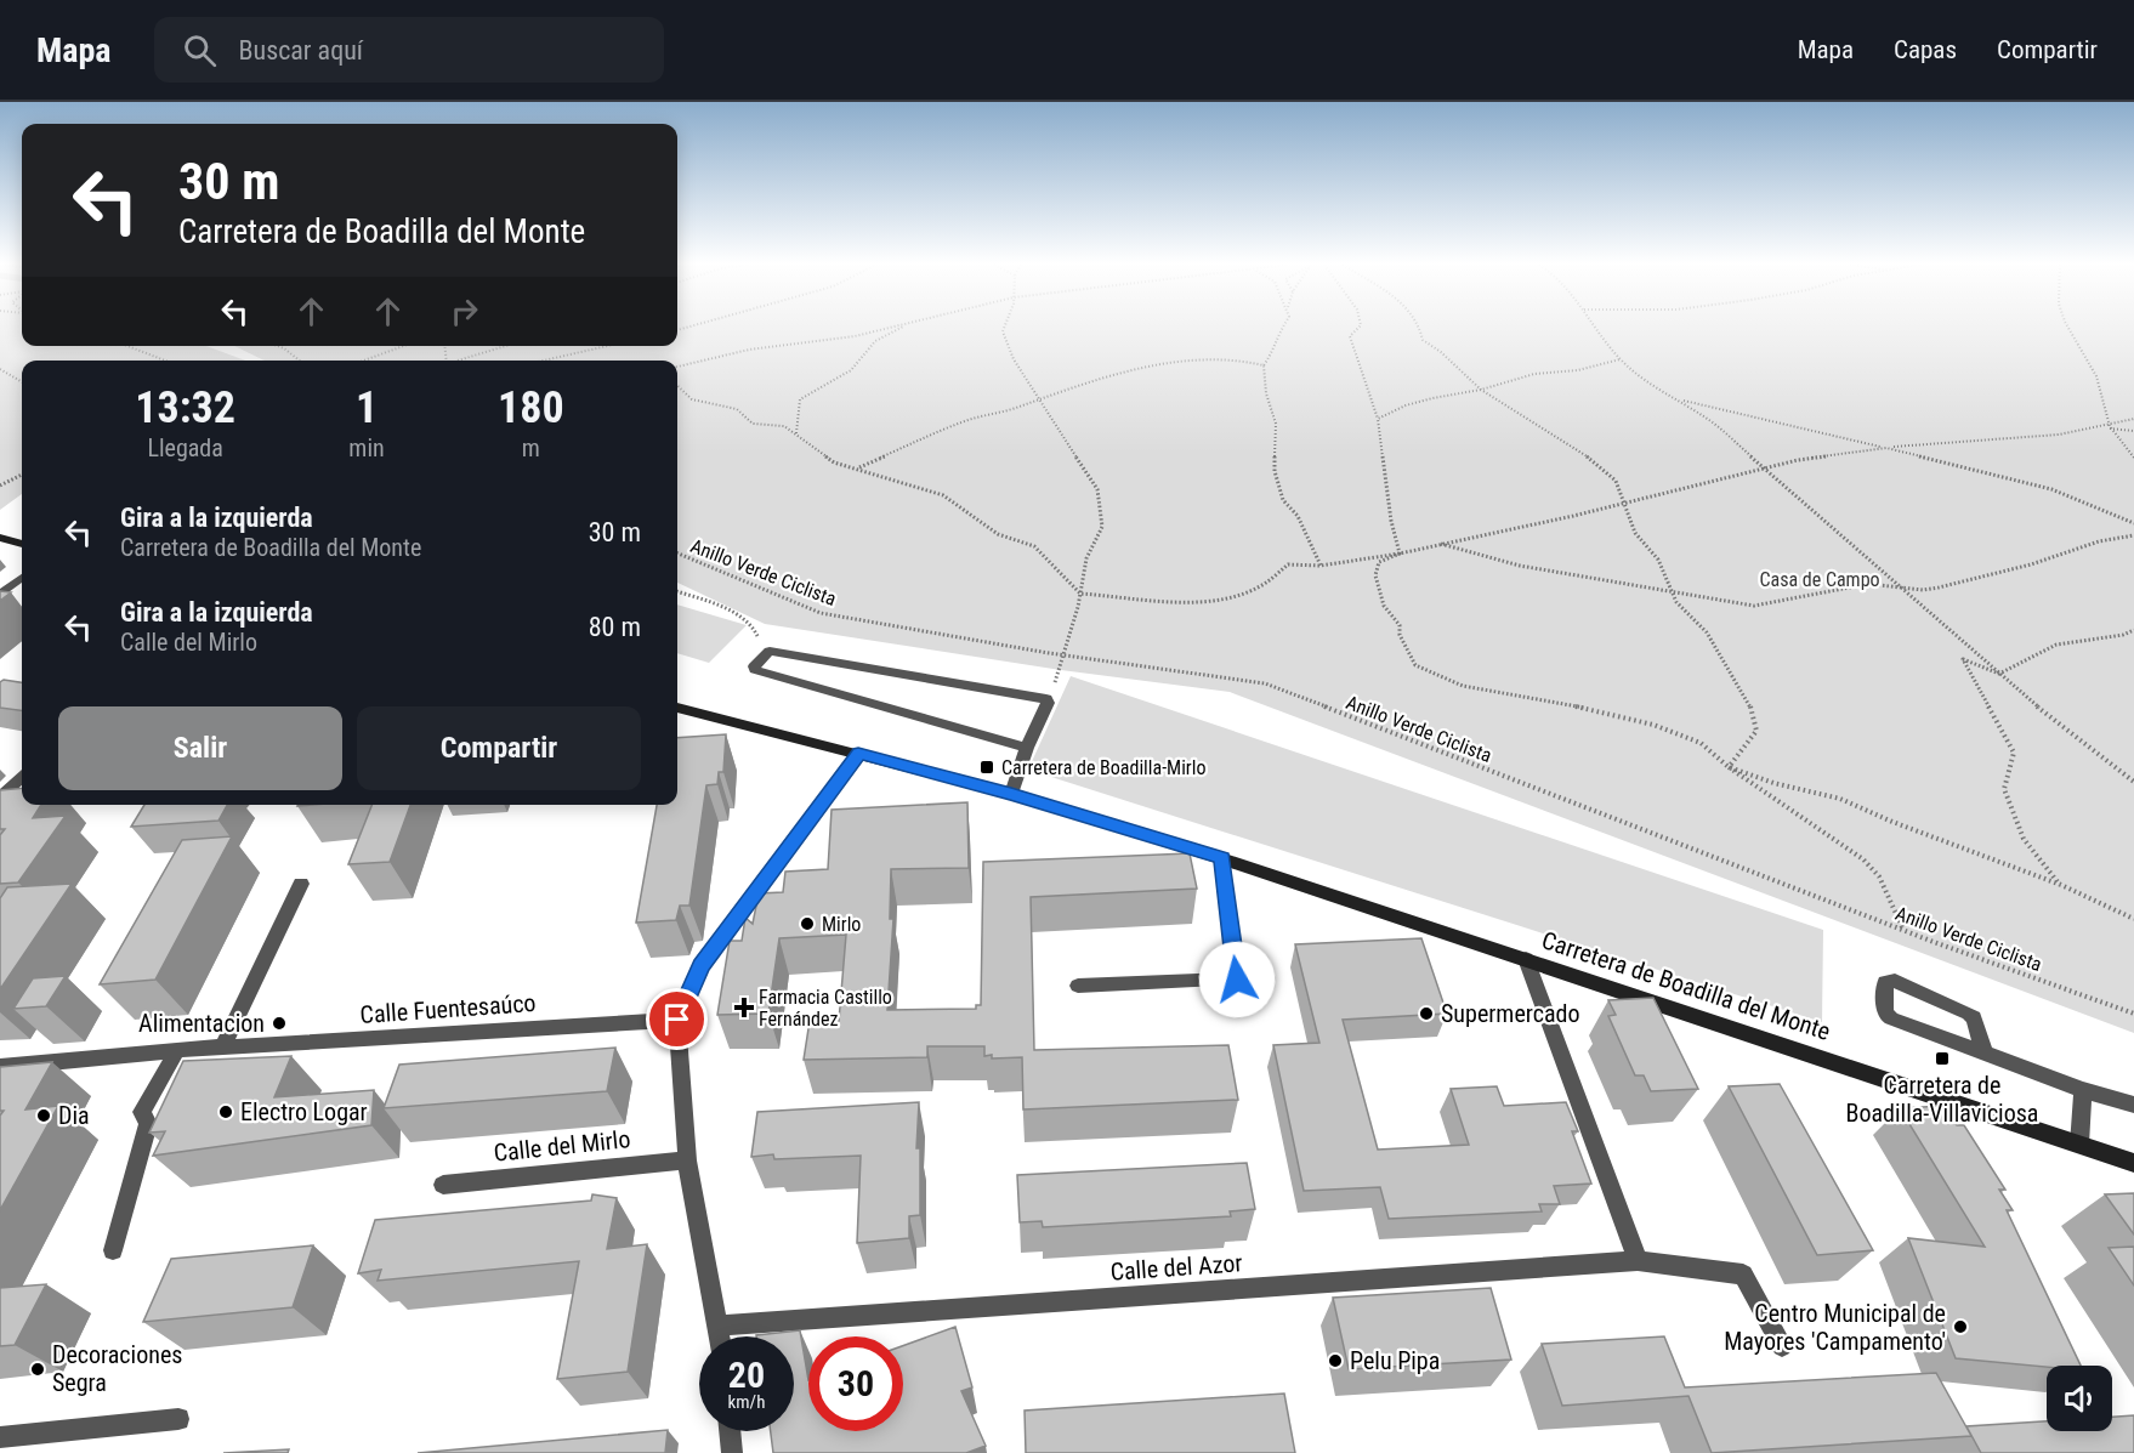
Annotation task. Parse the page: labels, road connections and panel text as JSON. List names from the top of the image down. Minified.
{"streets":{"street":["Carretera de Boadilla del Monte","Calle Fuentesaúco","Calle del Mirlo","Calle del Azor"],"path":["Anillo Verde Ciclista"]},"parks":["Casa de Campo"],"places":{"transit":["Carretera de Boadilla-Mirlo","Carretera de Boadilla-Villaviciosa"],"other":["Mirlo","Supermercado","Alimentacion","Electro Logar","Dia","Centro Municipal de Mayores 'Campamento'","Pelu Pipa","Decoraciones Segra"],"health":["Farmacia Castillo Fernández"]},"page":{"header":"Mapa","search":"Buscar aquí","nav":["Mapa","Capas","Compartir"],"turn":["30 m","Carretera de Boadilla del Monte"],"eta":["13:32","Llegada","1","min","180","m"],"list":[{"name":"Gira a la izquierda","note":"Carretera de Boadilla del Monte","value":"30 m"},{"name":"Gira a la izquierda","note":"Calle del Mirlo","value":"80 m"}],"buttons":["Salir","Compartir"],"speed":"20 km/h","limit":"30"}}
